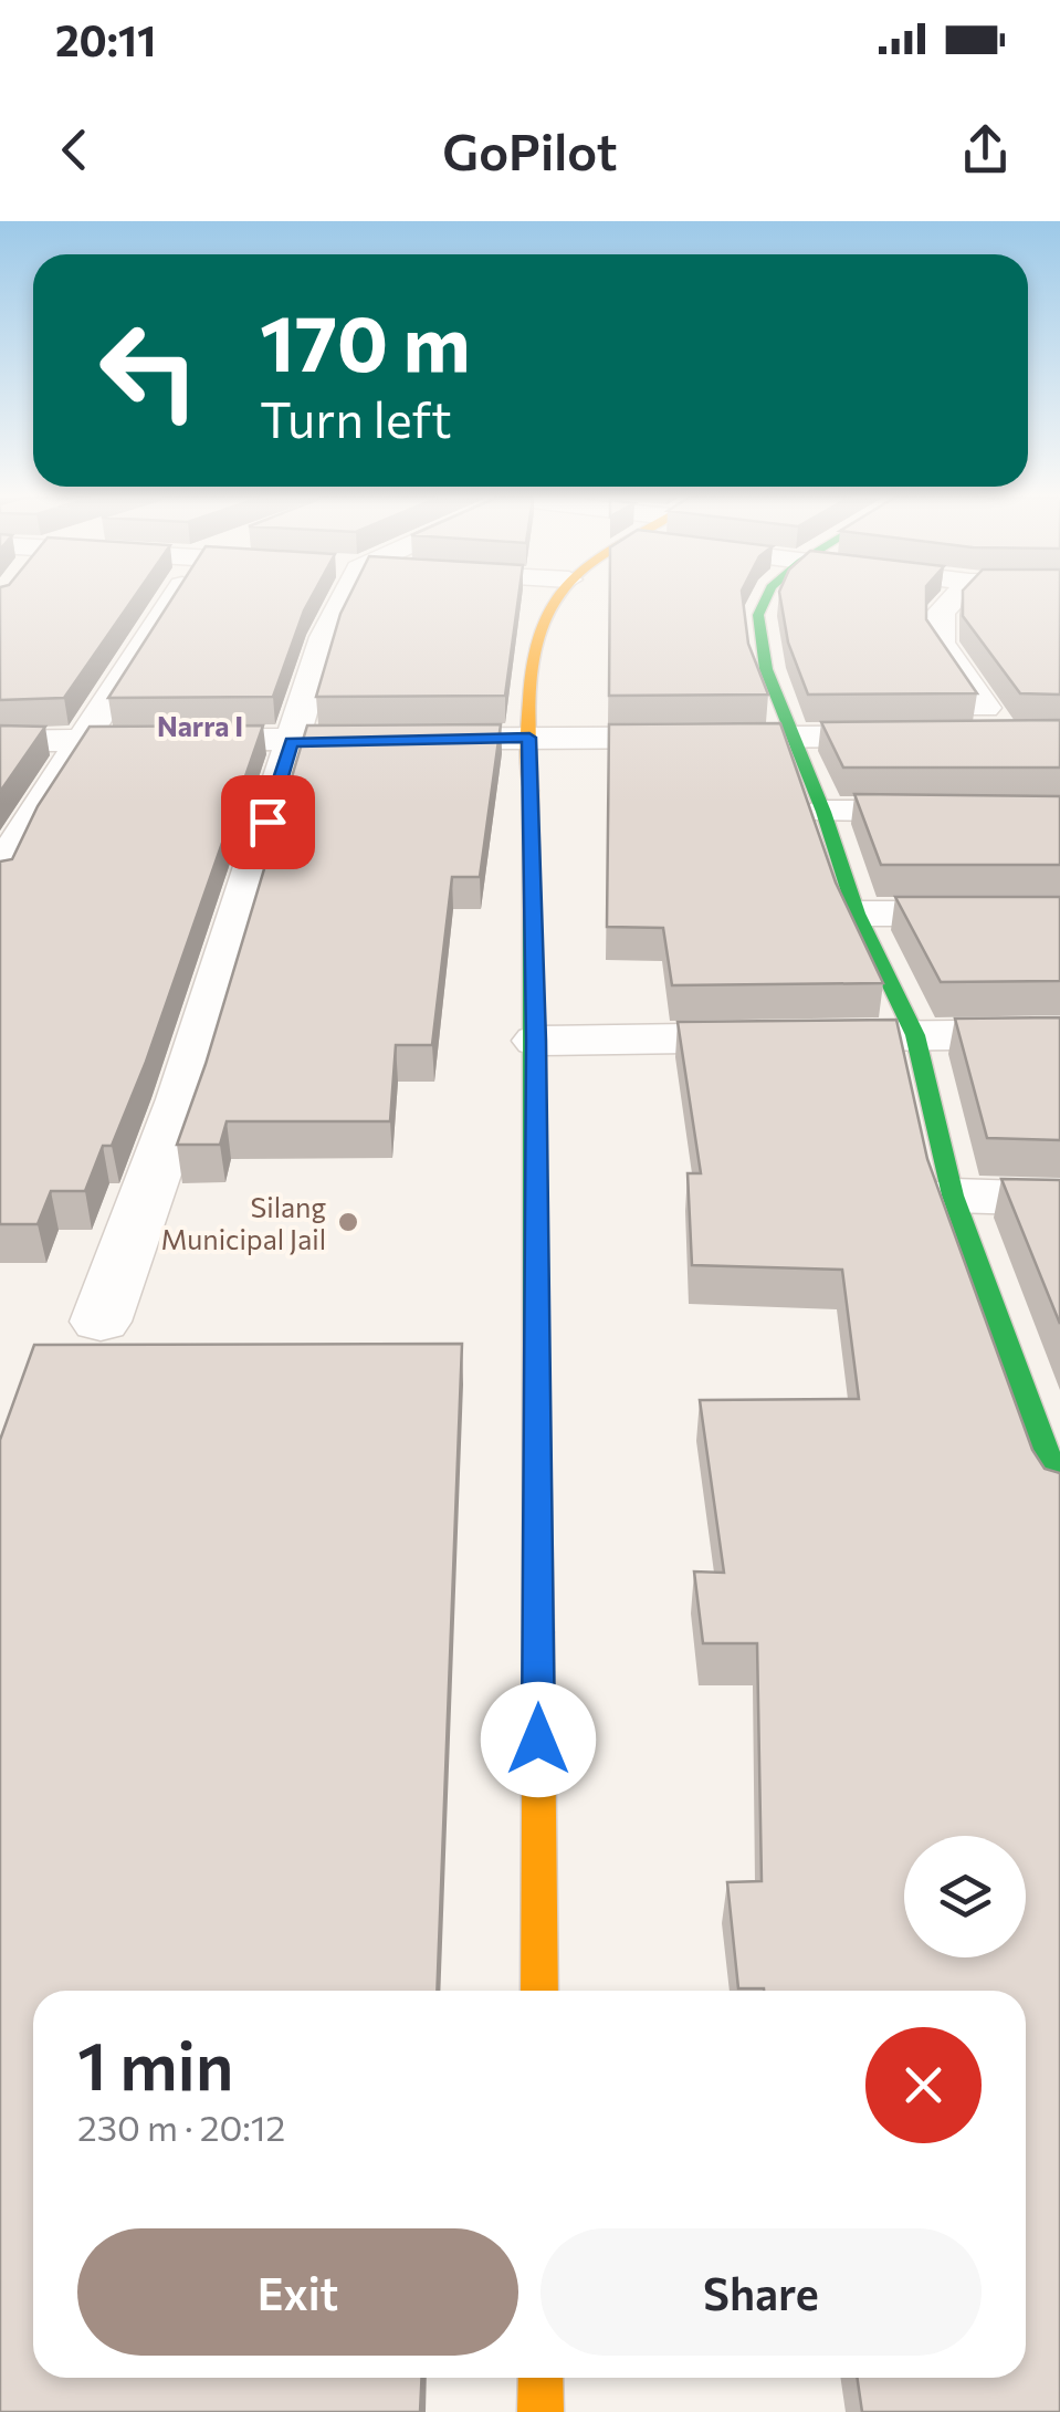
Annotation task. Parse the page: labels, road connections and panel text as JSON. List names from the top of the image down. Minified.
{"districts":["Narra I"],"places":["Silang Municipal Jail"],"page":{"status":"20:11","header":"GoPilot","turn":["170 m","Turn left"],"heading":["1 min","230 m · 20:12"],"buttons":["Exit","Share"]}}
